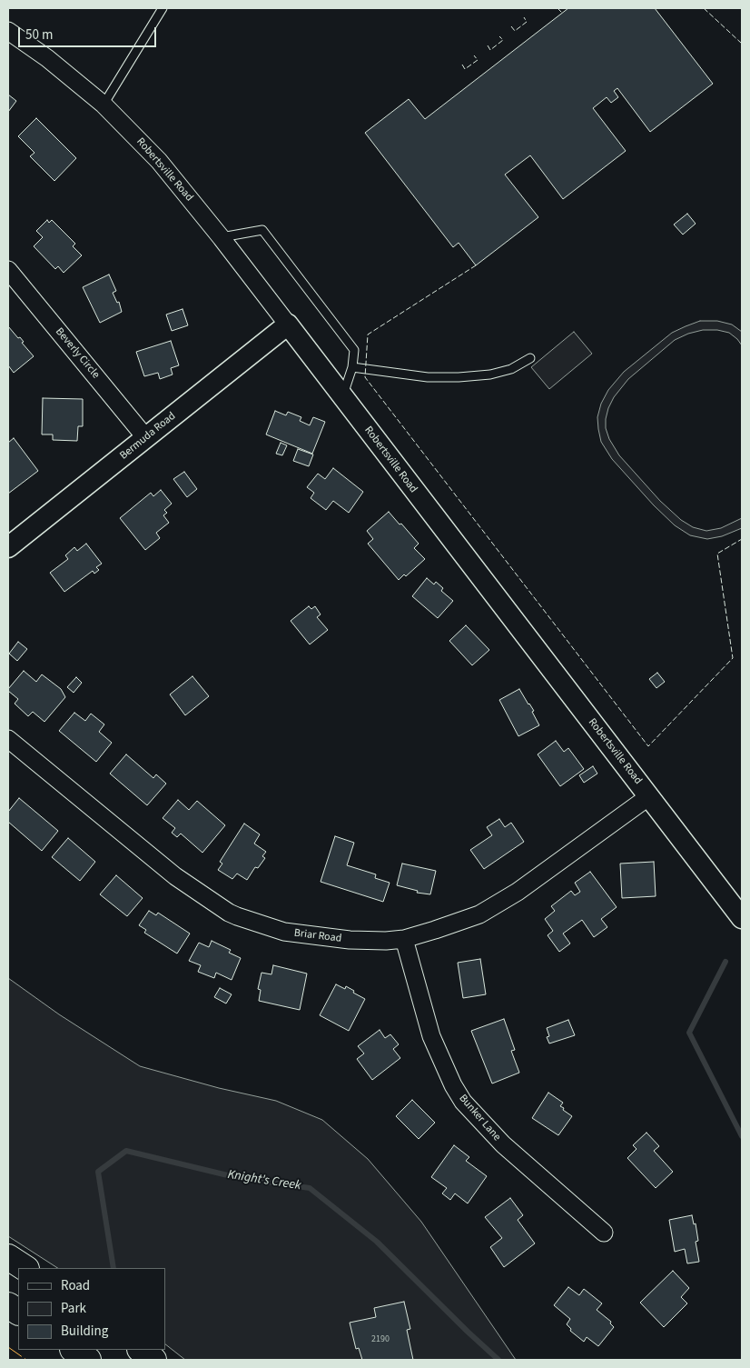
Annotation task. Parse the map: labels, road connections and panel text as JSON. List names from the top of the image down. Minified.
{"streets":{"street":["Robertsville Road","Beverly Circle","Bermuda Road","Briar Road","Bunker Lane"]},"crossings":[["Robertsville Road","Bermuda Road"],["Robertsville Road","Briar Road"],["Beverly Circle","Bermuda Road"],["Briar Road","Bunker Lane"]],"water":["Knight's Creek"],"house_numbers":["2190"],"legend":["Road","Park","Building"],"scale_bar":"50 m"}
